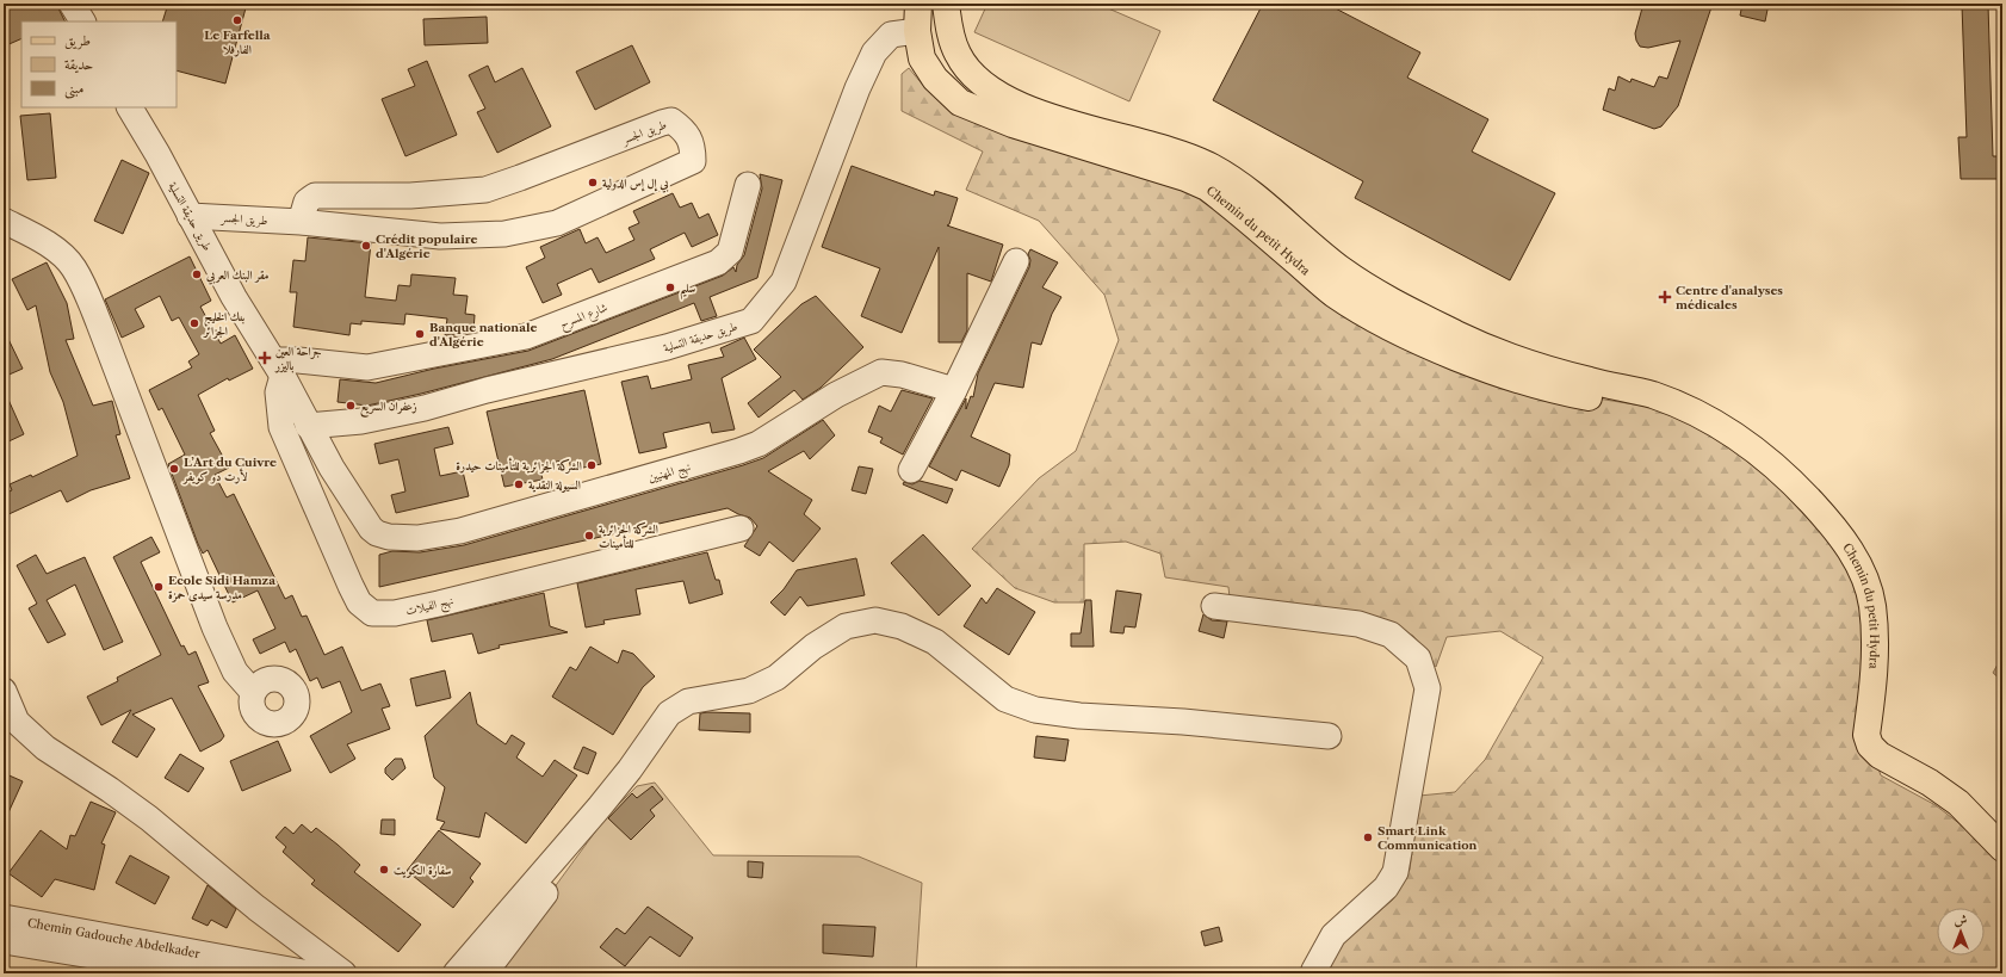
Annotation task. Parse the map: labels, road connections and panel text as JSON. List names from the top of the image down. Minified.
{"streets":{"main road":["Chemin du petit Hydra"],"street":["طريق الجسر","طريق حديقة التسلية","شارع المسرح","نهج المهنيين","نهج الفيلات","Chemin Gadouche Abdelkader"]},"crossings":[["طريق الجسر","طريق حديقة التسلية"],["طريق حديقة التسلية","Chemin du petit Hydra"],["طريق حديقة التسلية","شارع المسرح"],["طريق حديقة التسلية","نهج المهنيين"],["طريق حديقة التسلية","نهج الفيلات"],["شارع المسرح","نهج الفيلات"]],"places":{"other":["Le Farfella الفارفلا","بي إل إس الدولية","Crédit populaire d'Algérie","مقر البنك العربي","سليم","بنك الخليج الجزائر","Banque nationale d'Algérie","زعفران السريع","الشركة الجزائرية للتأمينات حيدرة","L’Art du Cuivre لأرت دو كويفر","السيولة النقدية","الشركة الجزائرية للتأمينات","Ecole Sidi Hamza مدرسة سيدى حمزة","Smart Link Communication","سفارة الكويت"],"health":["Centre d'analyses médicales","جراحة العين باليزر"]},"legend":["طريق","حديقة","مبنى"],"north":"top"}
